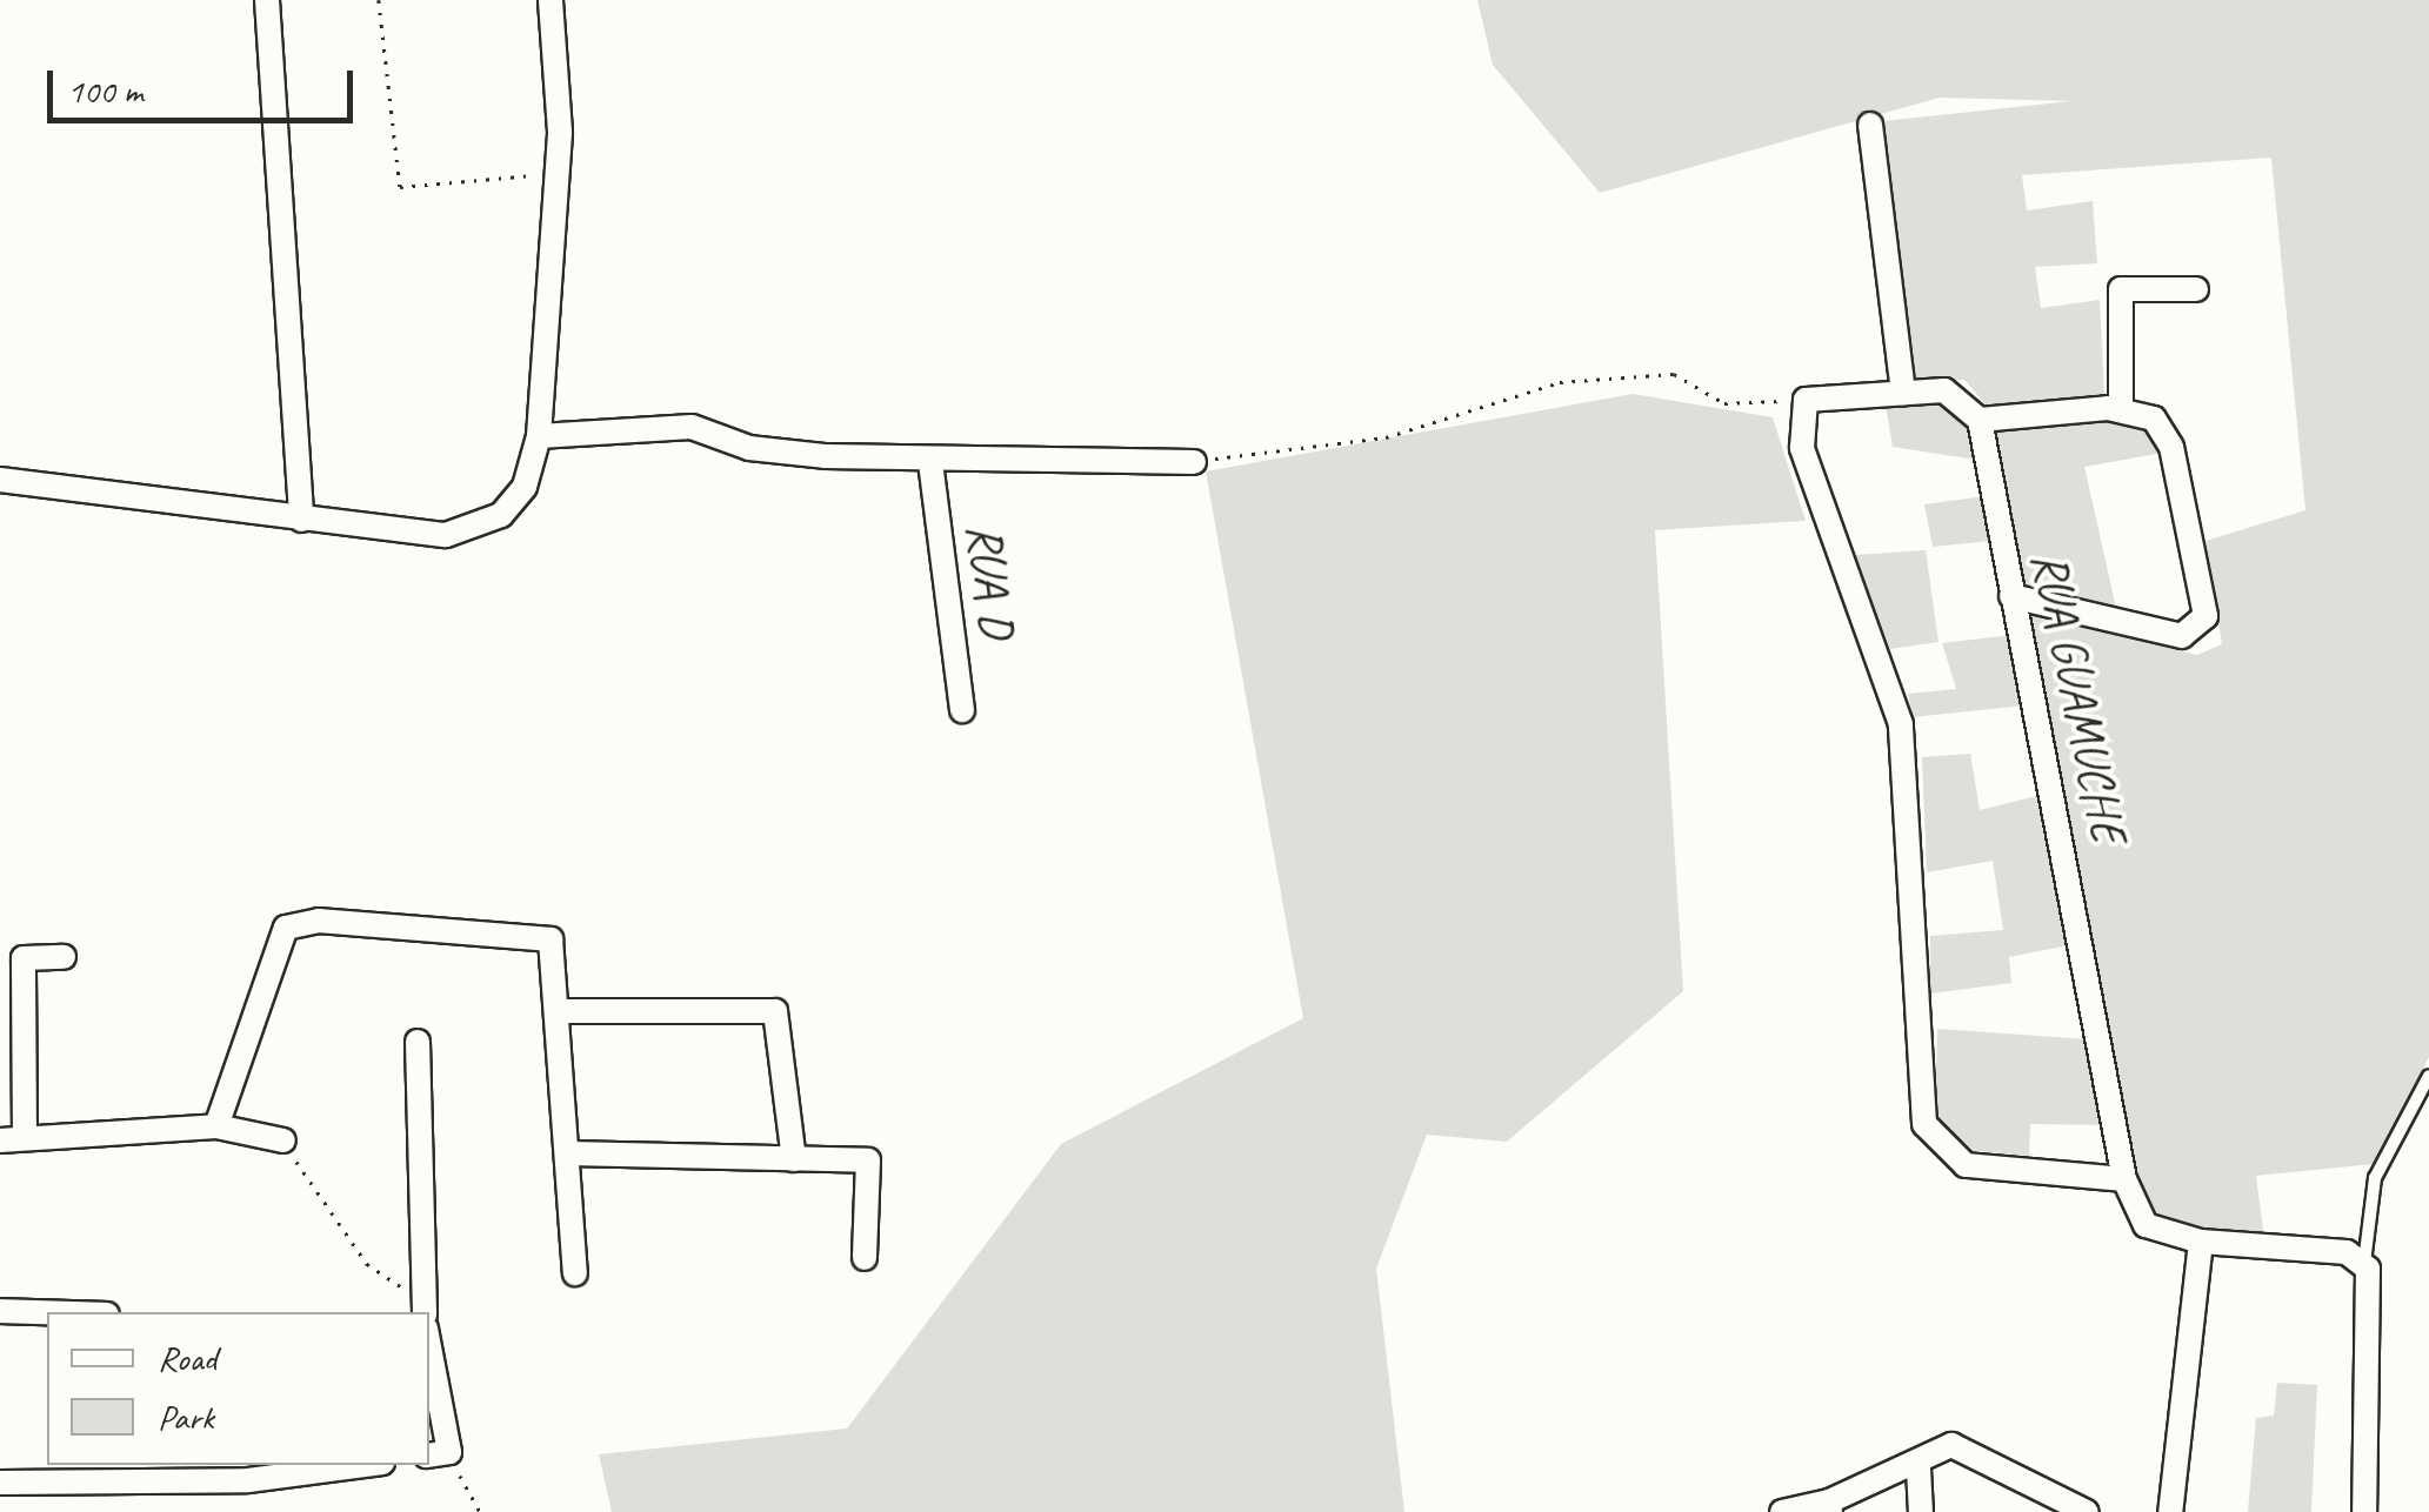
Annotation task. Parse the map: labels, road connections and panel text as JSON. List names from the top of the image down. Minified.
{"streets":{"street":["RUA D","RUA GUAMUCHE"]},"legend":["Road","Park"],"scale_bar":"100 m"}
